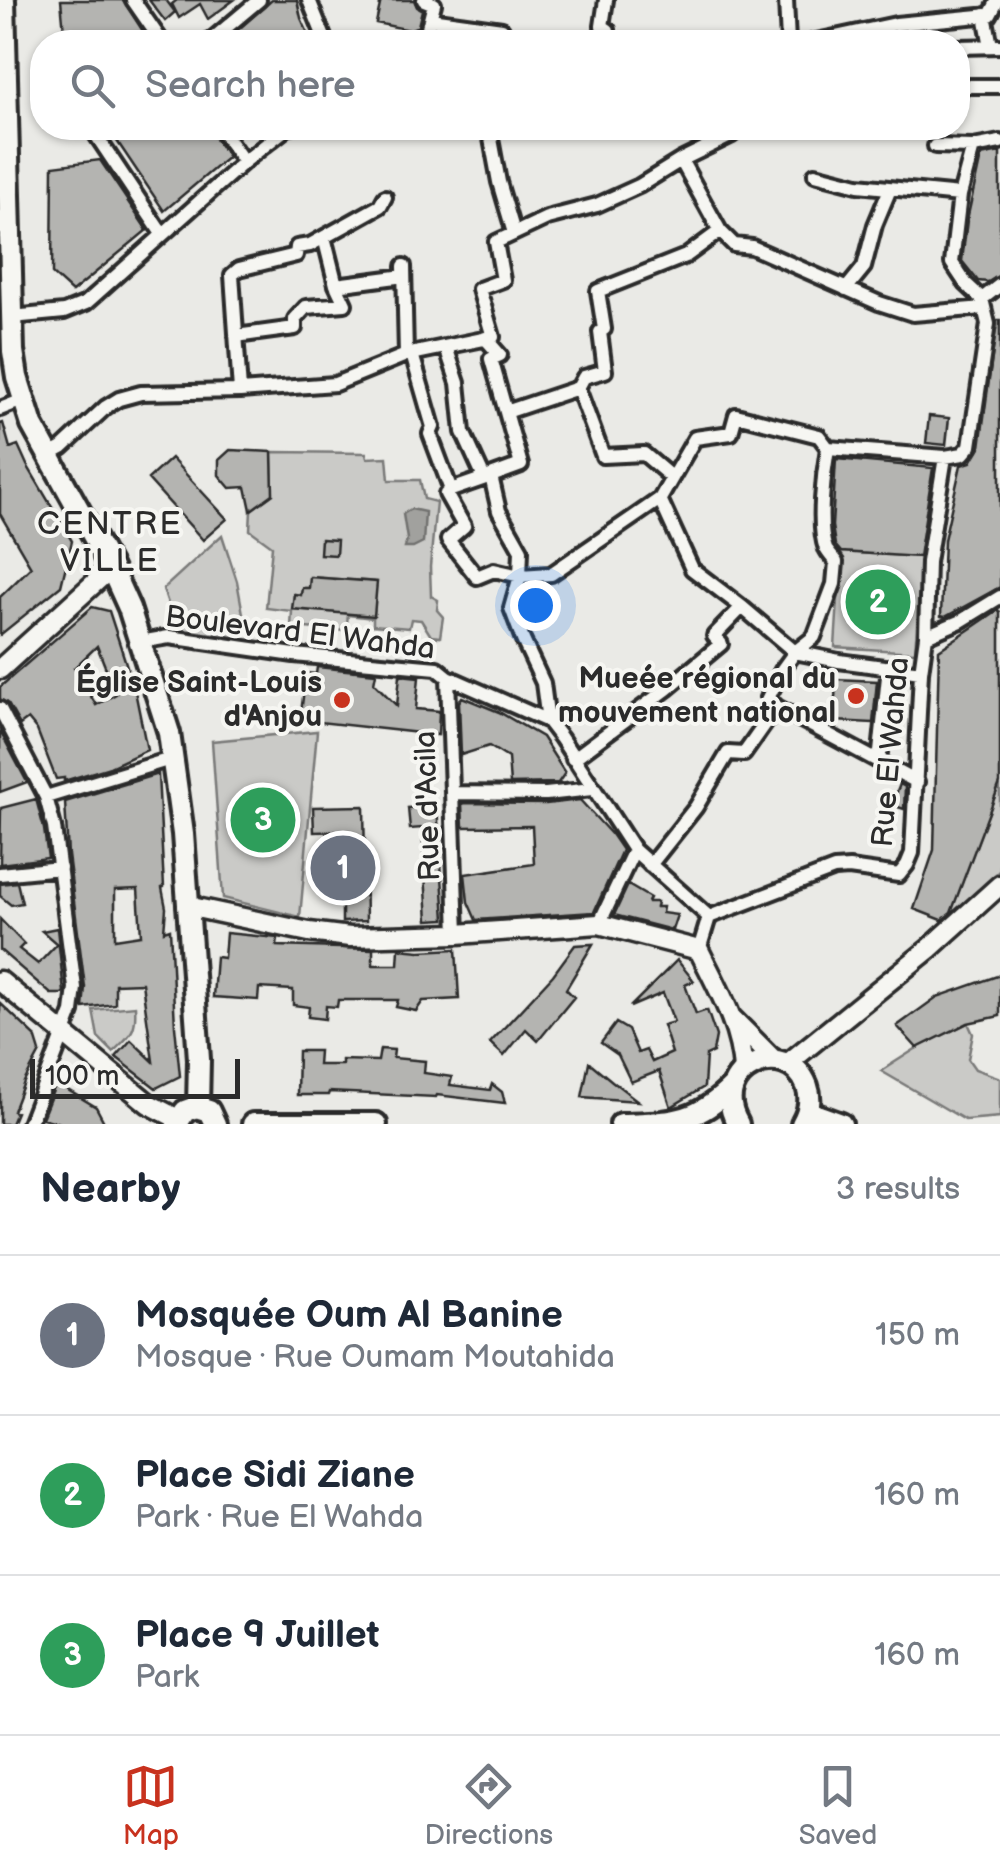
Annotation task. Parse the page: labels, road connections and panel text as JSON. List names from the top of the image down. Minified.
{"streets":{"street":["Boulevard El Wahda","Rue El Wahda","Rue d'Acila"]},"crossings":[["Boulevard El Wahda","Rue d'Acila"]],"districts":["CENTRE VILLE"],"places":["Mueée régional du mouvement national","Église Saint-Louis d'Anjou"],"scale_bar":"100 m","page":{"search":"Search here","pins":["2","3","1"],"scale":"100 m","heading":["Nearby","3 results"],"list":[{"mark":"1","name":"Mosquée Oum Al Banine","note":"Mosque · Rue Oumam Moutahida","value":"150 m"},{"mark":"2","name":"Place Sidi Ziane","note":"Park · Rue El Wahda","value":"160 m"},{"mark":"3","name":"Place 9 Juillet","note":"Park","value":"160 m"}],"nav":["Map","Directions","Saved"]}}
